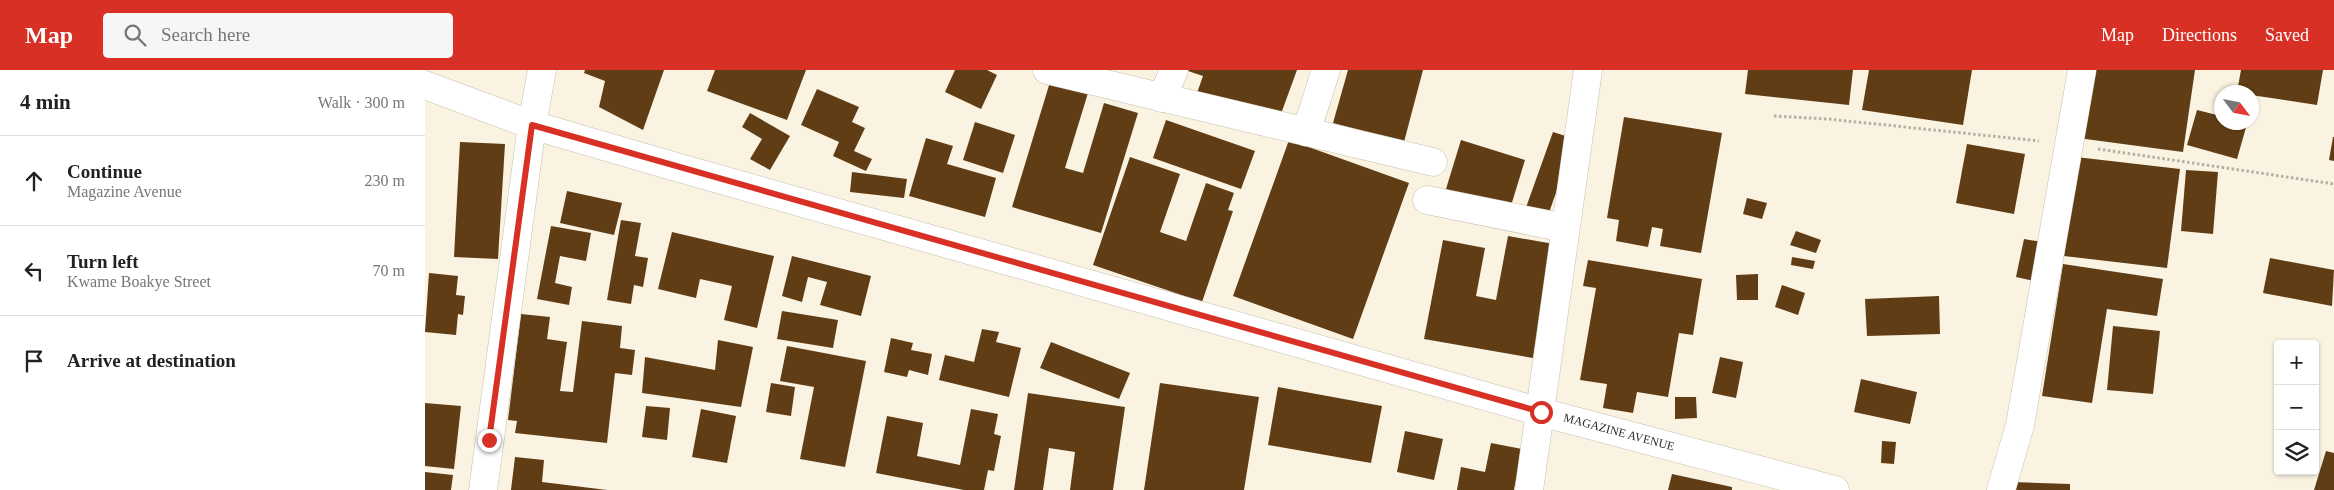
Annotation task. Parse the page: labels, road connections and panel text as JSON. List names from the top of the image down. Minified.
{"streets":{"street":["MAGAZINE AVENUE"]},"north":"bottom right","page":{"header":"Map","search":"Search here","nav":["Map","Directions","Saved"],"heading":["4 min","Walk · 300 m"],"list":[["Continue","Magazine Avenue","230 m"],["Turn left","Kwame Boakye Street","70 m"],"Arrive at destination"],"map_buttons":["+","−"]}}
